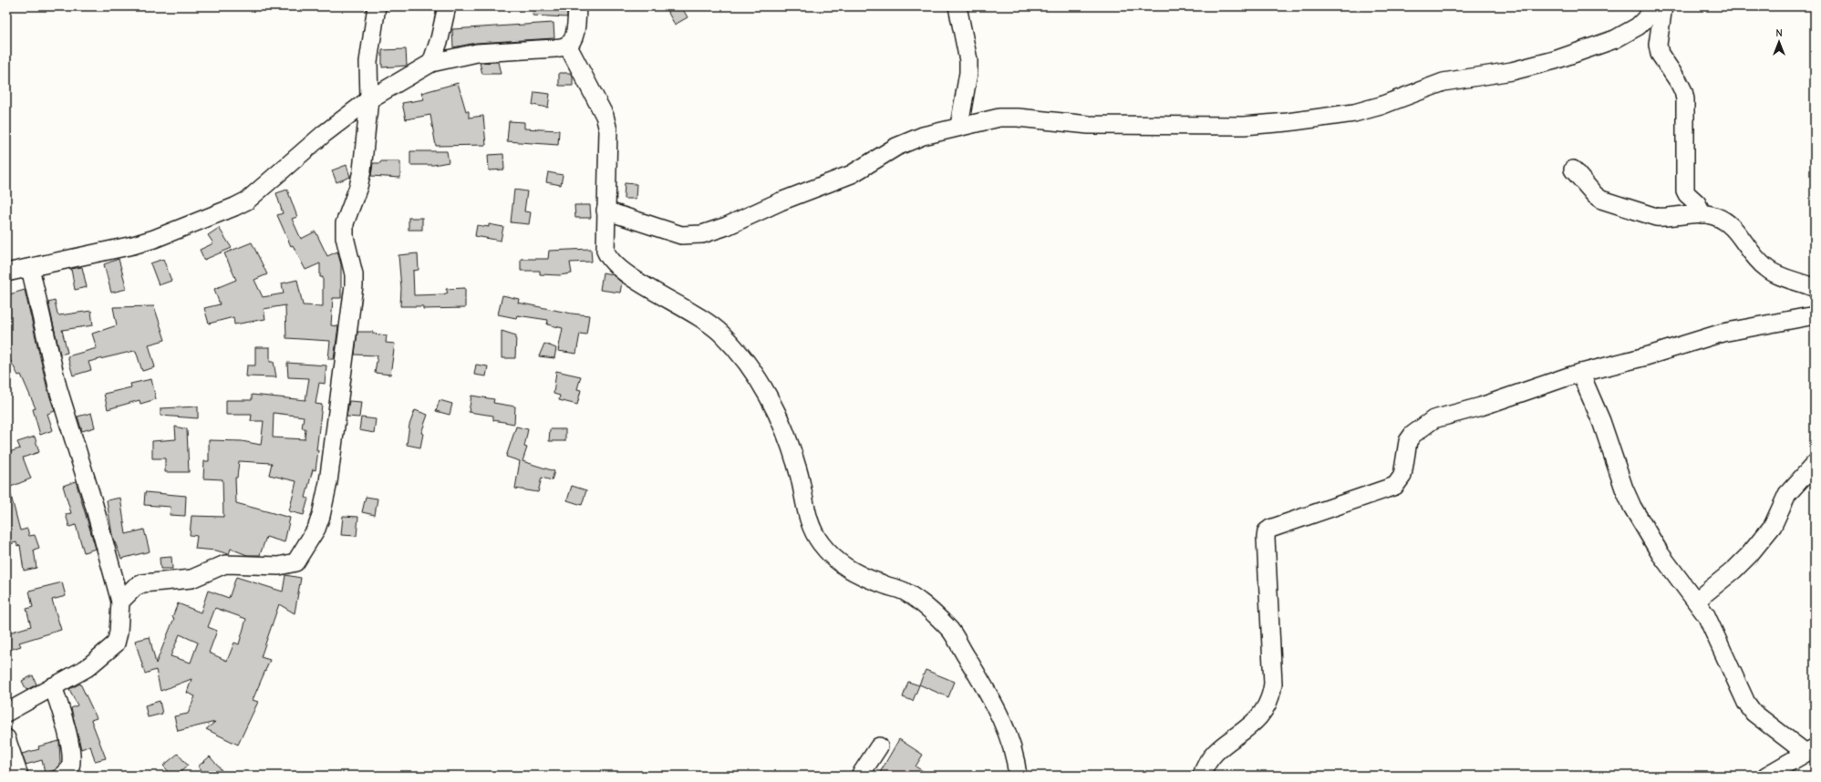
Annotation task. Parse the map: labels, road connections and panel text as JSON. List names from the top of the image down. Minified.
{"north":"top"}
